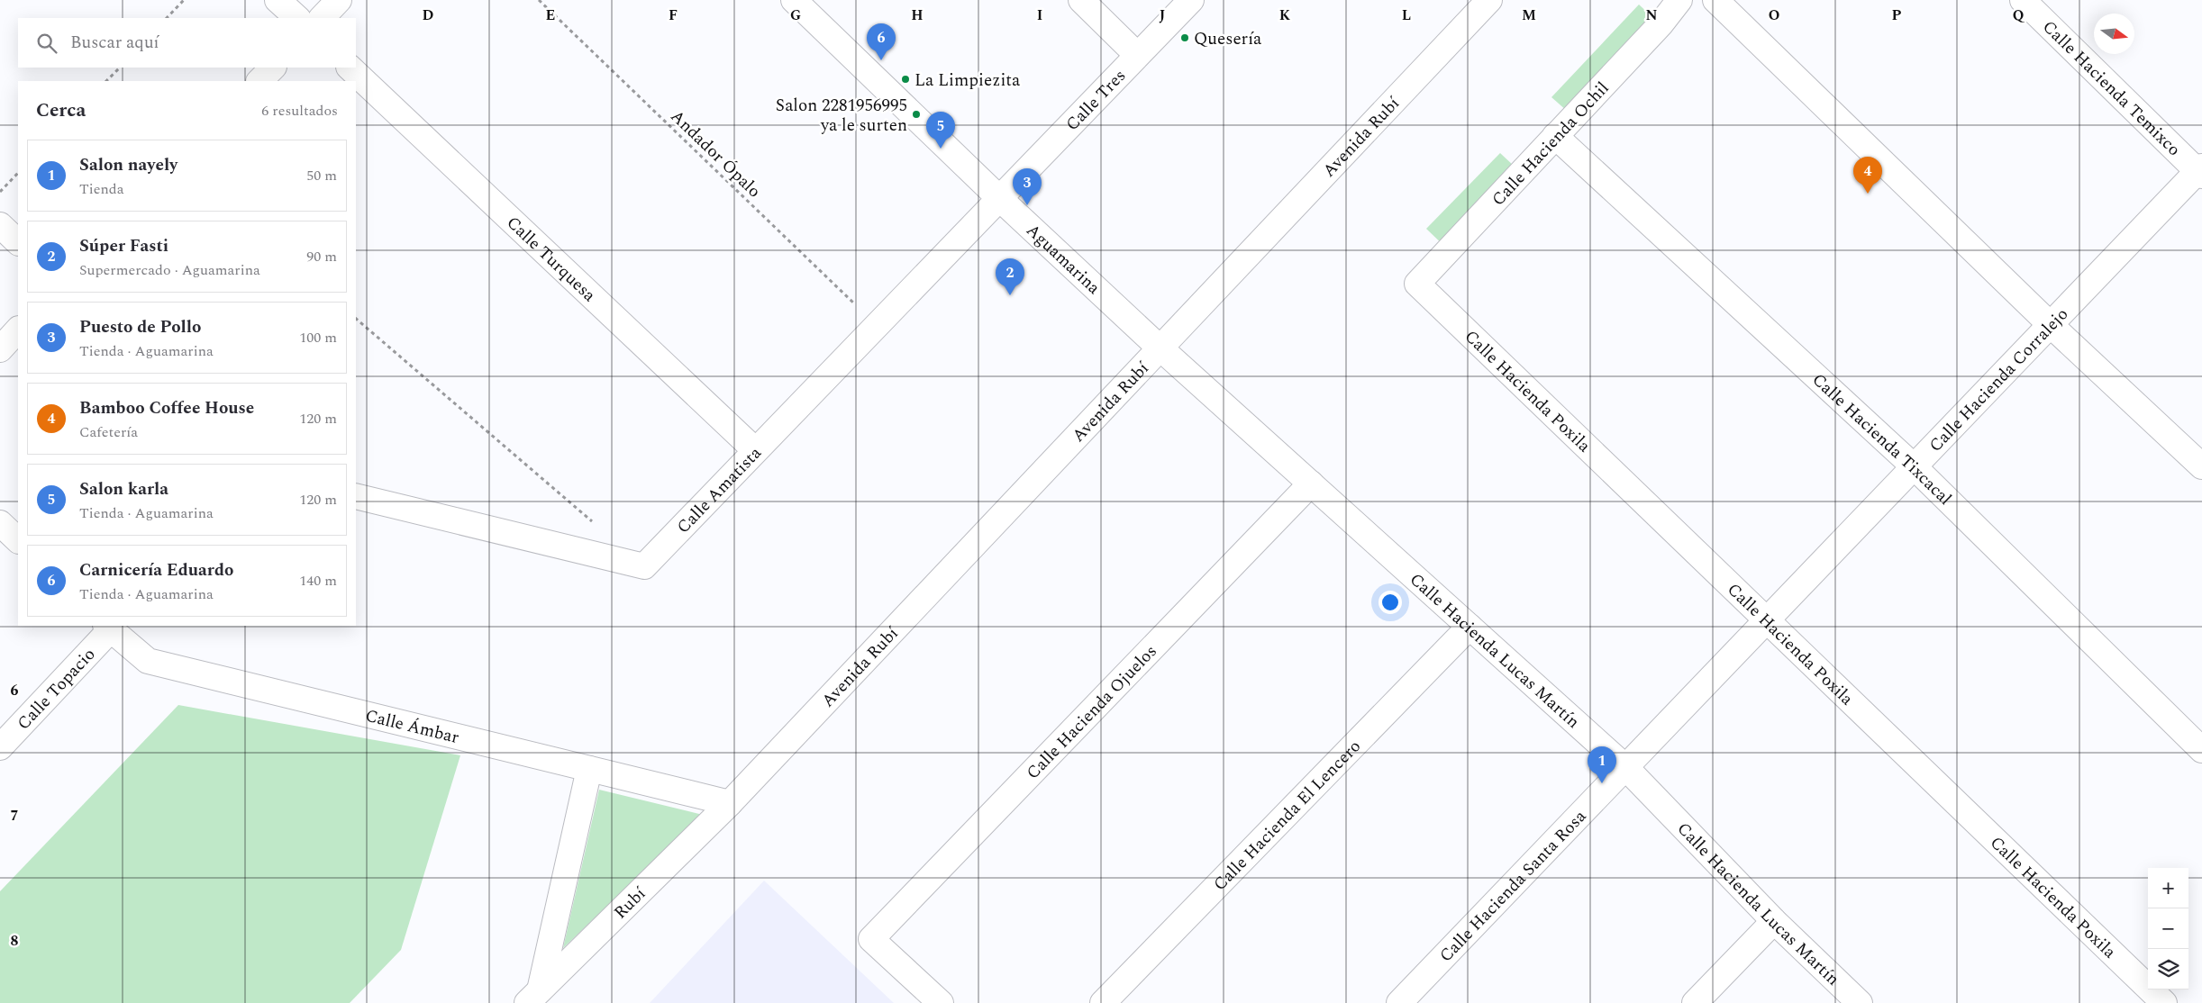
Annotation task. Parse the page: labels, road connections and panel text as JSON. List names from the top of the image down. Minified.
{"streets":{"street":["Calle Hacienda Temixco","Calle Tres","Avenida Rubí","Calle Hacienda Ochil","Calle Turquesa","Aguamarina","Calle Hacienda Corralejo","Calle Hacienda Poxila","Calle Hacienda Tixcacal","Calle Amatista","Calle Hacienda Lucas Martín","Calle Topacio","Calle Hacienda Ojuelos","Calle Ámbar","Calle Hacienda El Lencero","Calle Hacienda Santa Rosa","Rubí"],"path":["Andador Ópalo"]},"crossings":[["Calle Hacienda Temixco","Calle Hacienda Corralejo"],["Calle Tres","Aguamarina"],["Calle Tres","Calle Amatista"],["Avenida Rubí","Aguamarina"],["Avenida Rubí","Calle Hacienda Lucas Martín"],["Avenida Rubí","Calle Ámbar"],["Avenida Rubí","Rubí"],["Calle Hacienda Ochil","Calle Hacienda Poxila"],["Calle Hacienda Ochil","Calle Hacienda Tixcacal"],["Andador Ópalo","Calle Amatista"],["Calle Turquesa","Calle Amatista"],["Aguamarina","Calle Amatista"],["Aguamarina","Calle Hacienda Lucas Martín"],["Calle Hacienda Corralejo","Calle Hacienda Poxila"],["Calle Hacienda Corralejo","Calle Hacienda Tixcacal"],["Calle Hacienda Corralejo","Calle Hacienda Lucas Martín"],["Calle Hacienda Corralejo","Calle Hacienda Santa Rosa"],["Calle Hacienda Lucas Martín","Calle Hacienda Ojuelos"],["Calle Hacienda Lucas Martín","Calle Hacienda El Lencero"],["Calle Hacienda Lucas Martín","Calle Hacienda Santa Rosa"],["Calle Topacio","Calle Ámbar"],["Calle Ámbar","Rubí"]],"places":["Quesería","La Limpiezita","Salon 2281956995 ya le surten"],"north":"right","page":{"search":"Buscar aquí","pins":["6","5","4","3","2","1"],"heading":["Cerca","6 resultados"],"list":[{"mark":"1","name":"Salon nayely","note":"Tienda","value":"50 m"},{"mark":"2","name":"Súper Fasti","note":"Supermercado · Aguamarina","value":"90 m"},{"mark":"3","name":"Puesto de Pollo","note":"Tienda · Aguamarina","value":"100 m"},{"mark":"4","name":"Bamboo Coffee House","note":"Cafetería","value":"120 m"},{"mark":"5","name":"Salon karla","note":"Tienda · Aguamarina","value":"120 m"},{"mark":"6","name":"Carnicería Eduardo","note":"Tienda · Aguamarina","value":"140 m"}],"map_buttons":["+","−"]},"grid":{"columns":["D","E","F","G","H","I","J","K","L","M","N","O","P","Q"],"rows":["6","7","8"]}}
